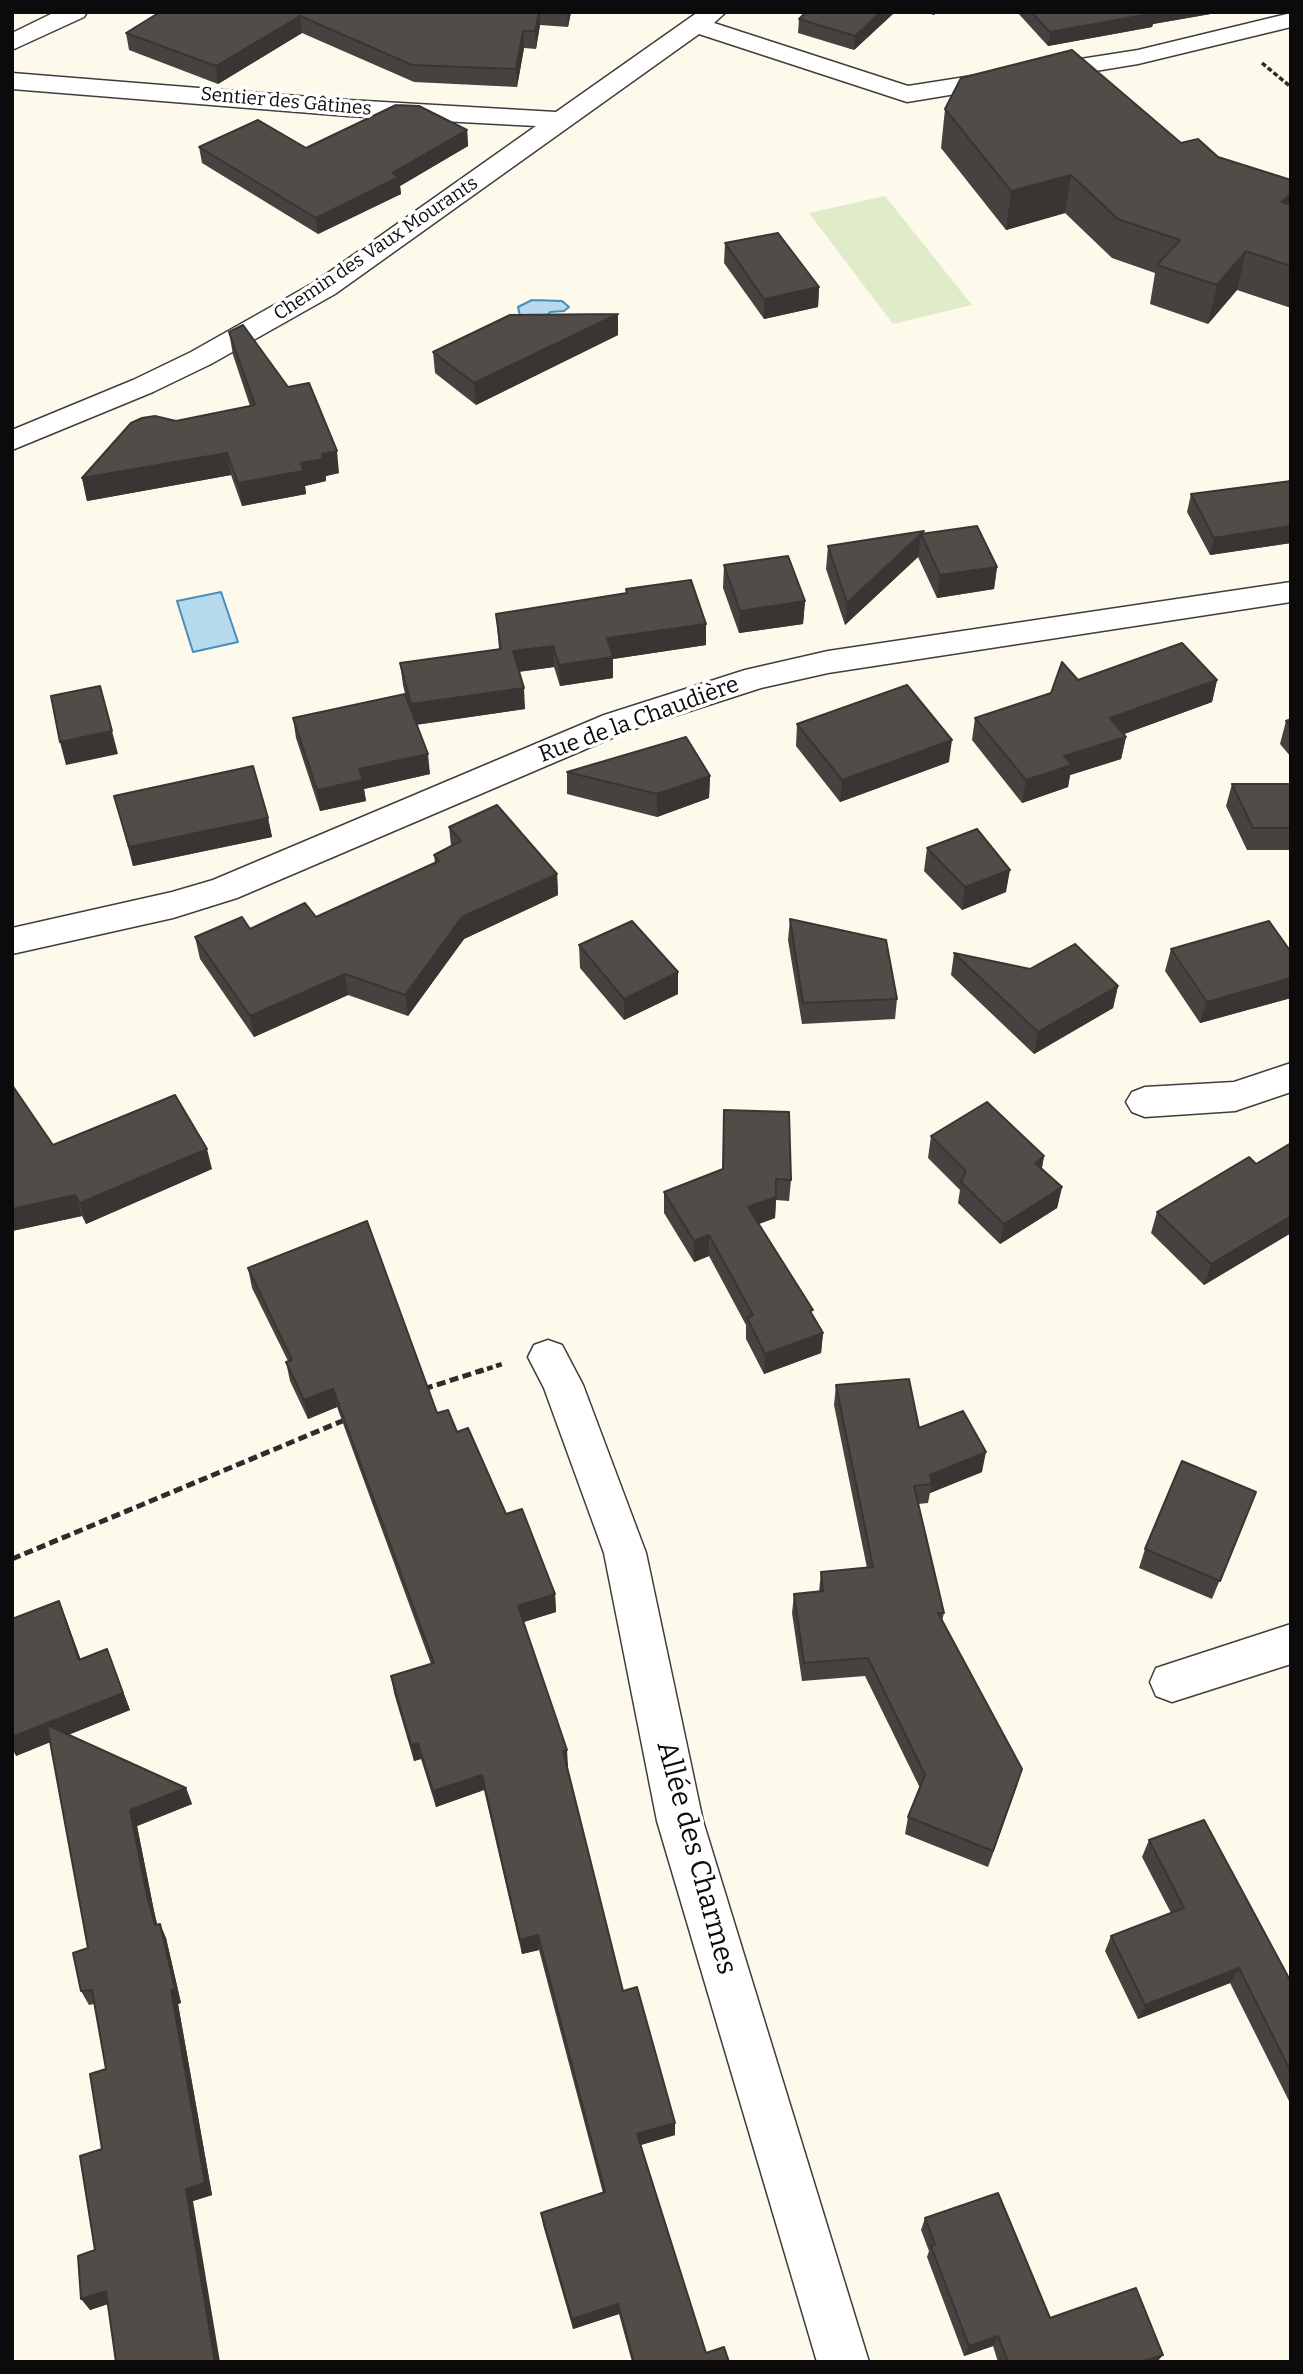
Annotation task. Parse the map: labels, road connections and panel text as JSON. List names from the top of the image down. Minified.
{"streets":{"street":["Sentier des Gâtines","Chemin des Vaux Mourants","Rue de la Chaudière","Allée des Charmes"]},"crossings":[["Sentier des Gâtines","Chemin des Vaux Mourants"]]}
